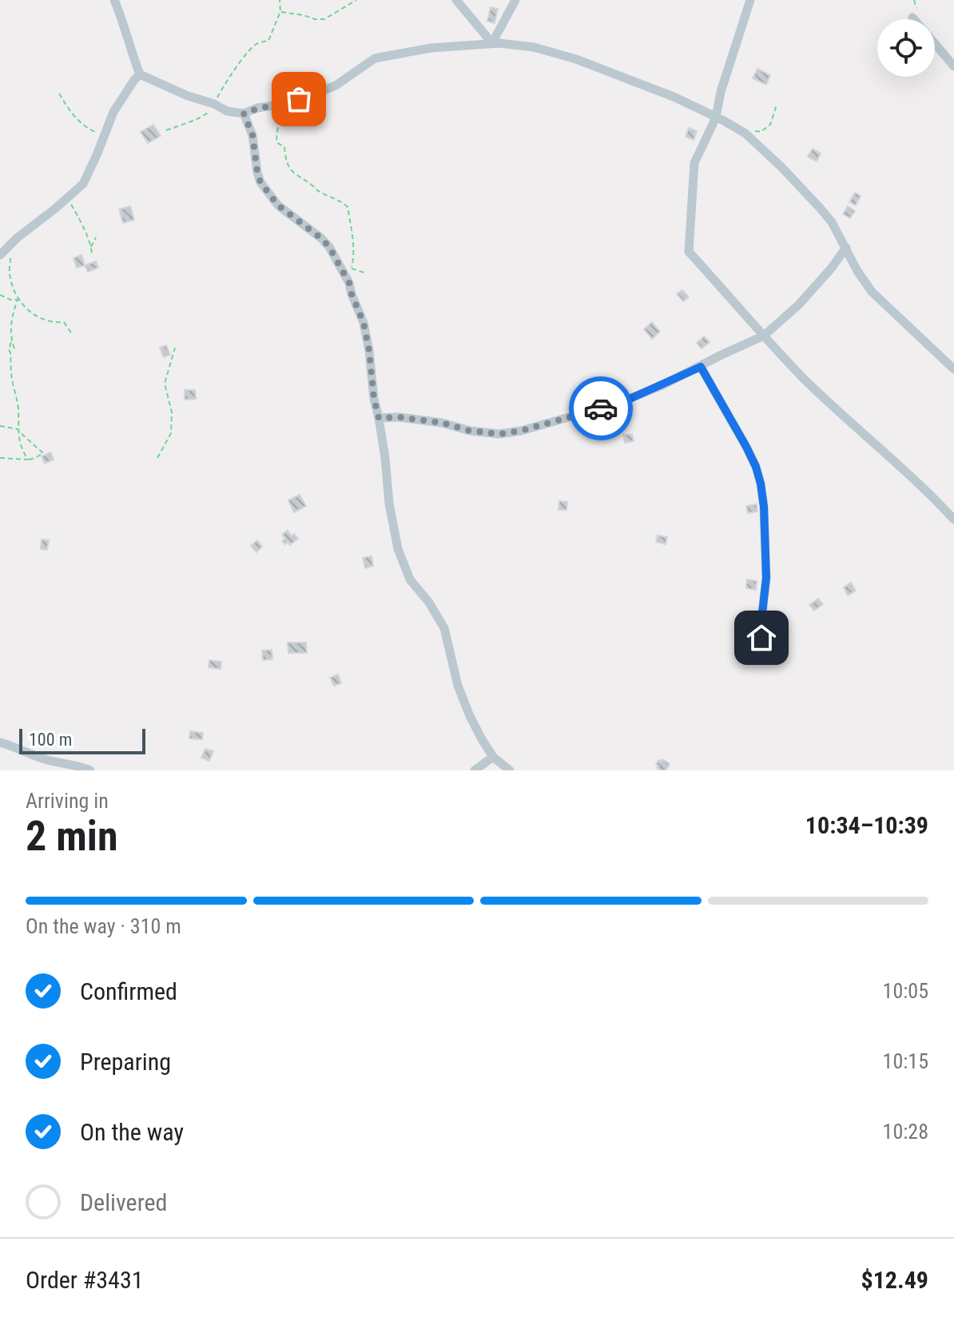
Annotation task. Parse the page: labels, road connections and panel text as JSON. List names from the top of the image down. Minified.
{"scale_bar":"100 m","page":{"scale":"100 m","heading":["2 min","Arriving in","10:34–10:39"],"panel":["Order #3431","$12.49"],"bar":"On the way · 310 m","list":[["Confirmed","10:05"],["Preparing","10:15"],["On the way","10:28"],"Delivered"]}}
